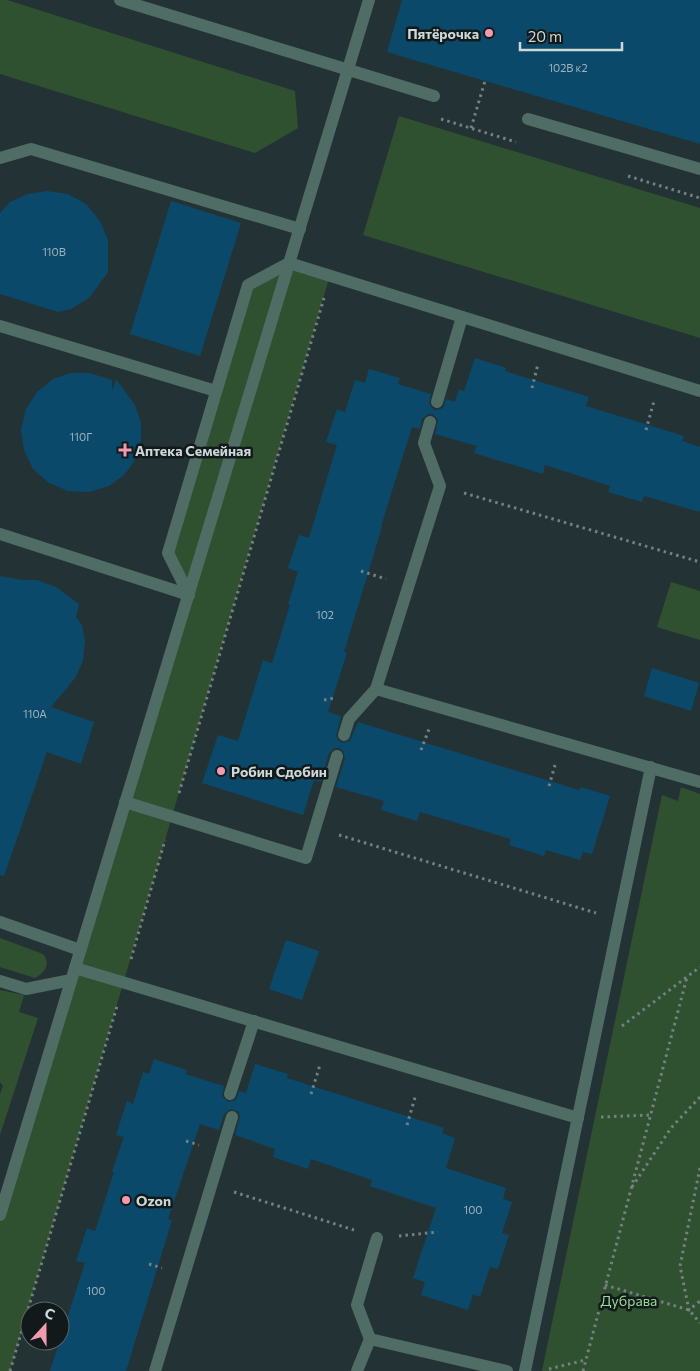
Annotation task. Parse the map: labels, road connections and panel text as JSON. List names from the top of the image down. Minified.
{"parks":["Дубрава"],"places":{"other":["Пятёрочка","Робин Сдобин","Ozon"],"health":["Аптека Семейная"]},"house_numbers":["102В к2","110В","110Г","102","110А","100","100"],"scale_bar":"20 m","north":"top"}
